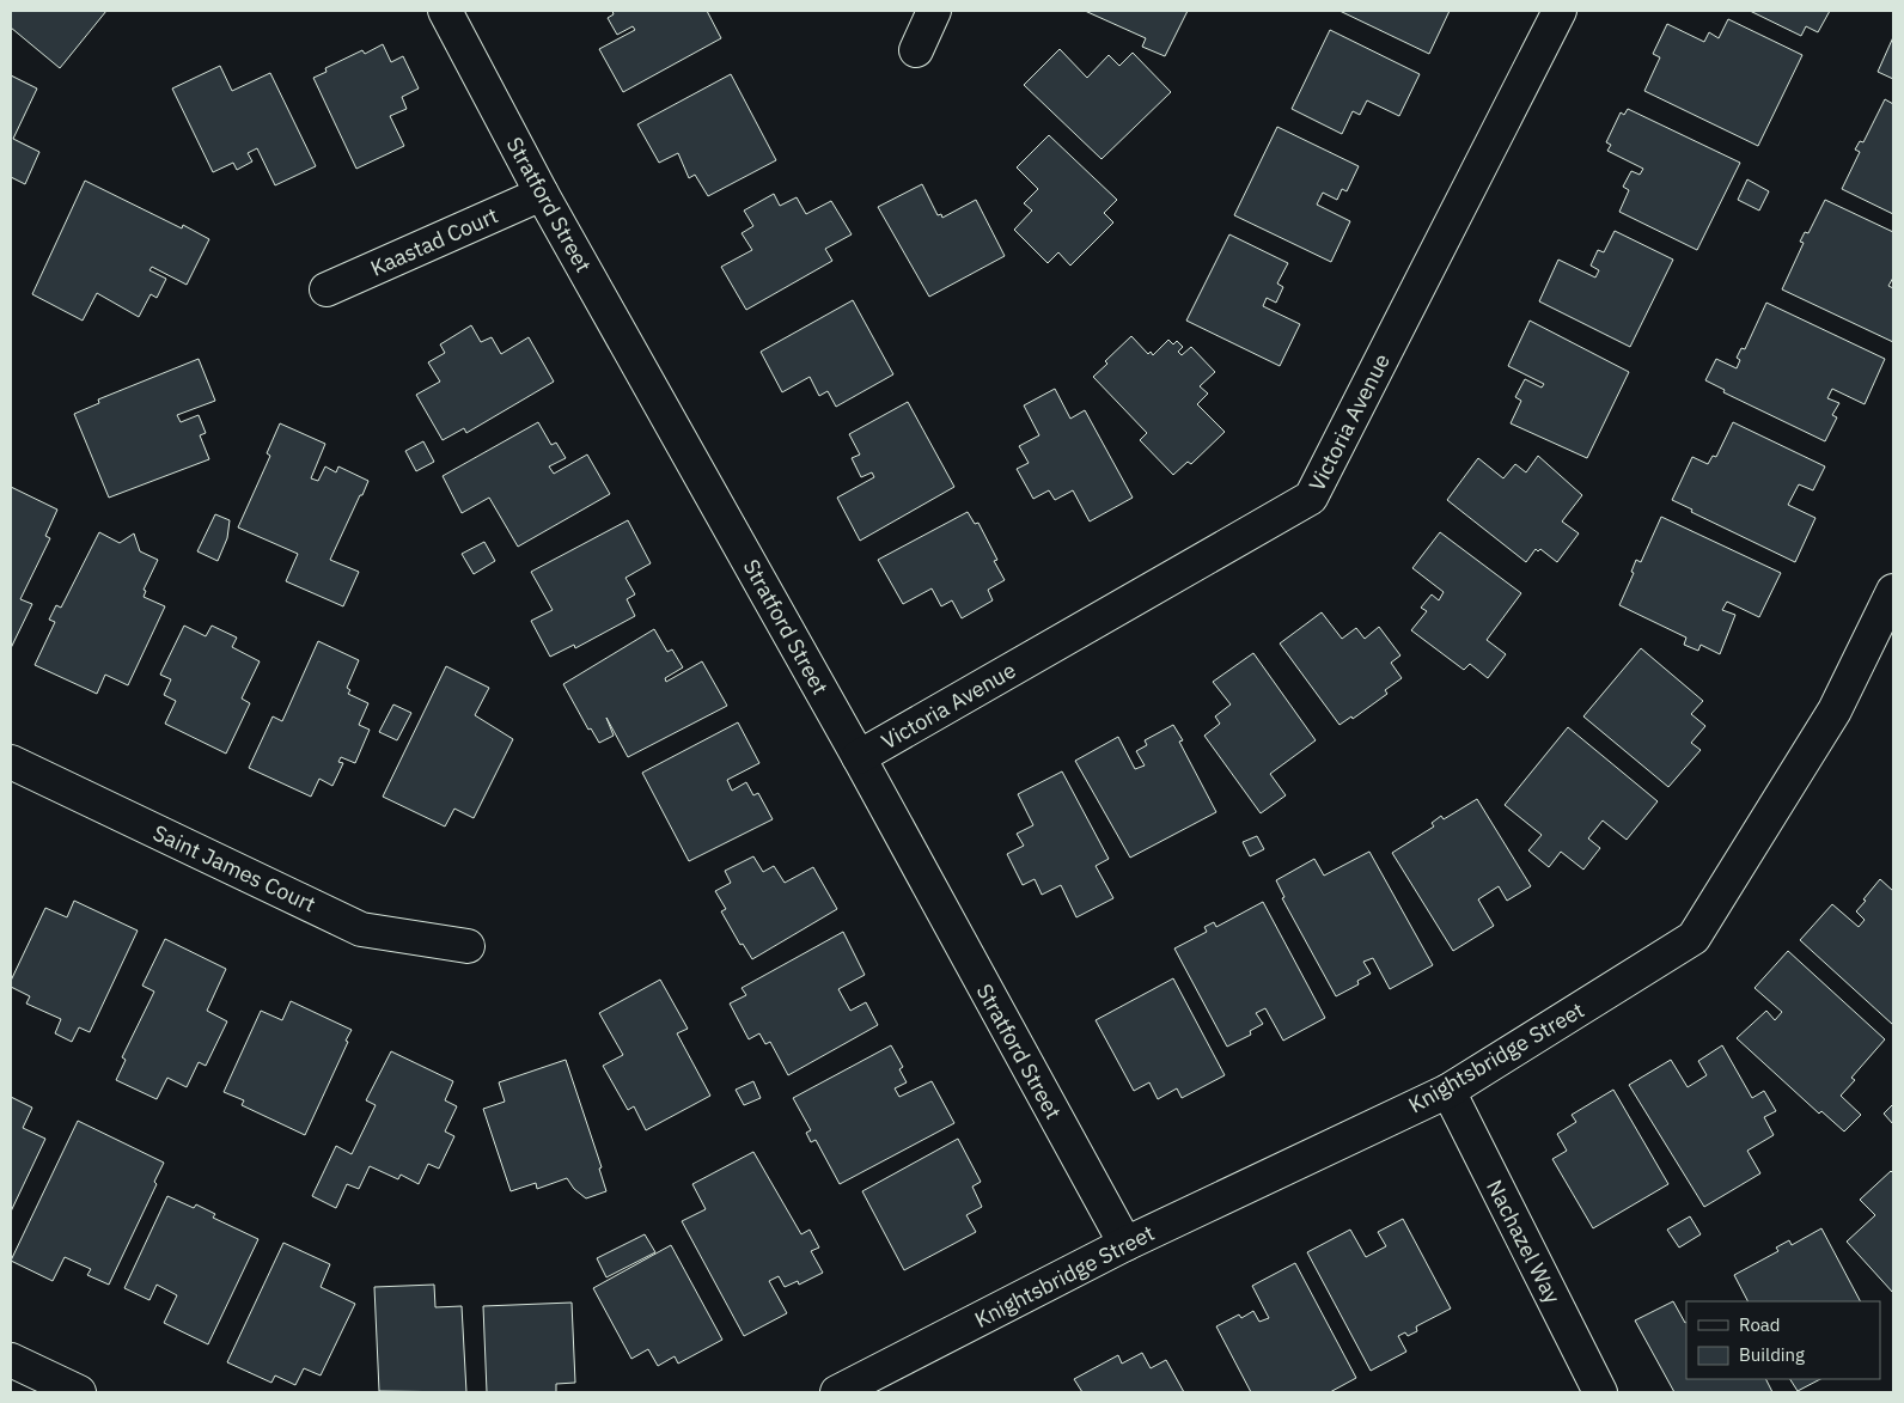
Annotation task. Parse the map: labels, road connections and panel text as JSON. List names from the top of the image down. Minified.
{"streets":{"street":["Stratford Street","Kaastad Court","Victoria Avenue","Saint James Court","Knightsbridge Street","Nachazel Way"]},"crossings":[["Stratford Street","Kaastad Court"],["Stratford Street","Victoria Avenue"],["Stratford Street","Knightsbridge Street"],["Knightsbridge Street","Nachazel Way"]],"legend":["Road","Building"]}
